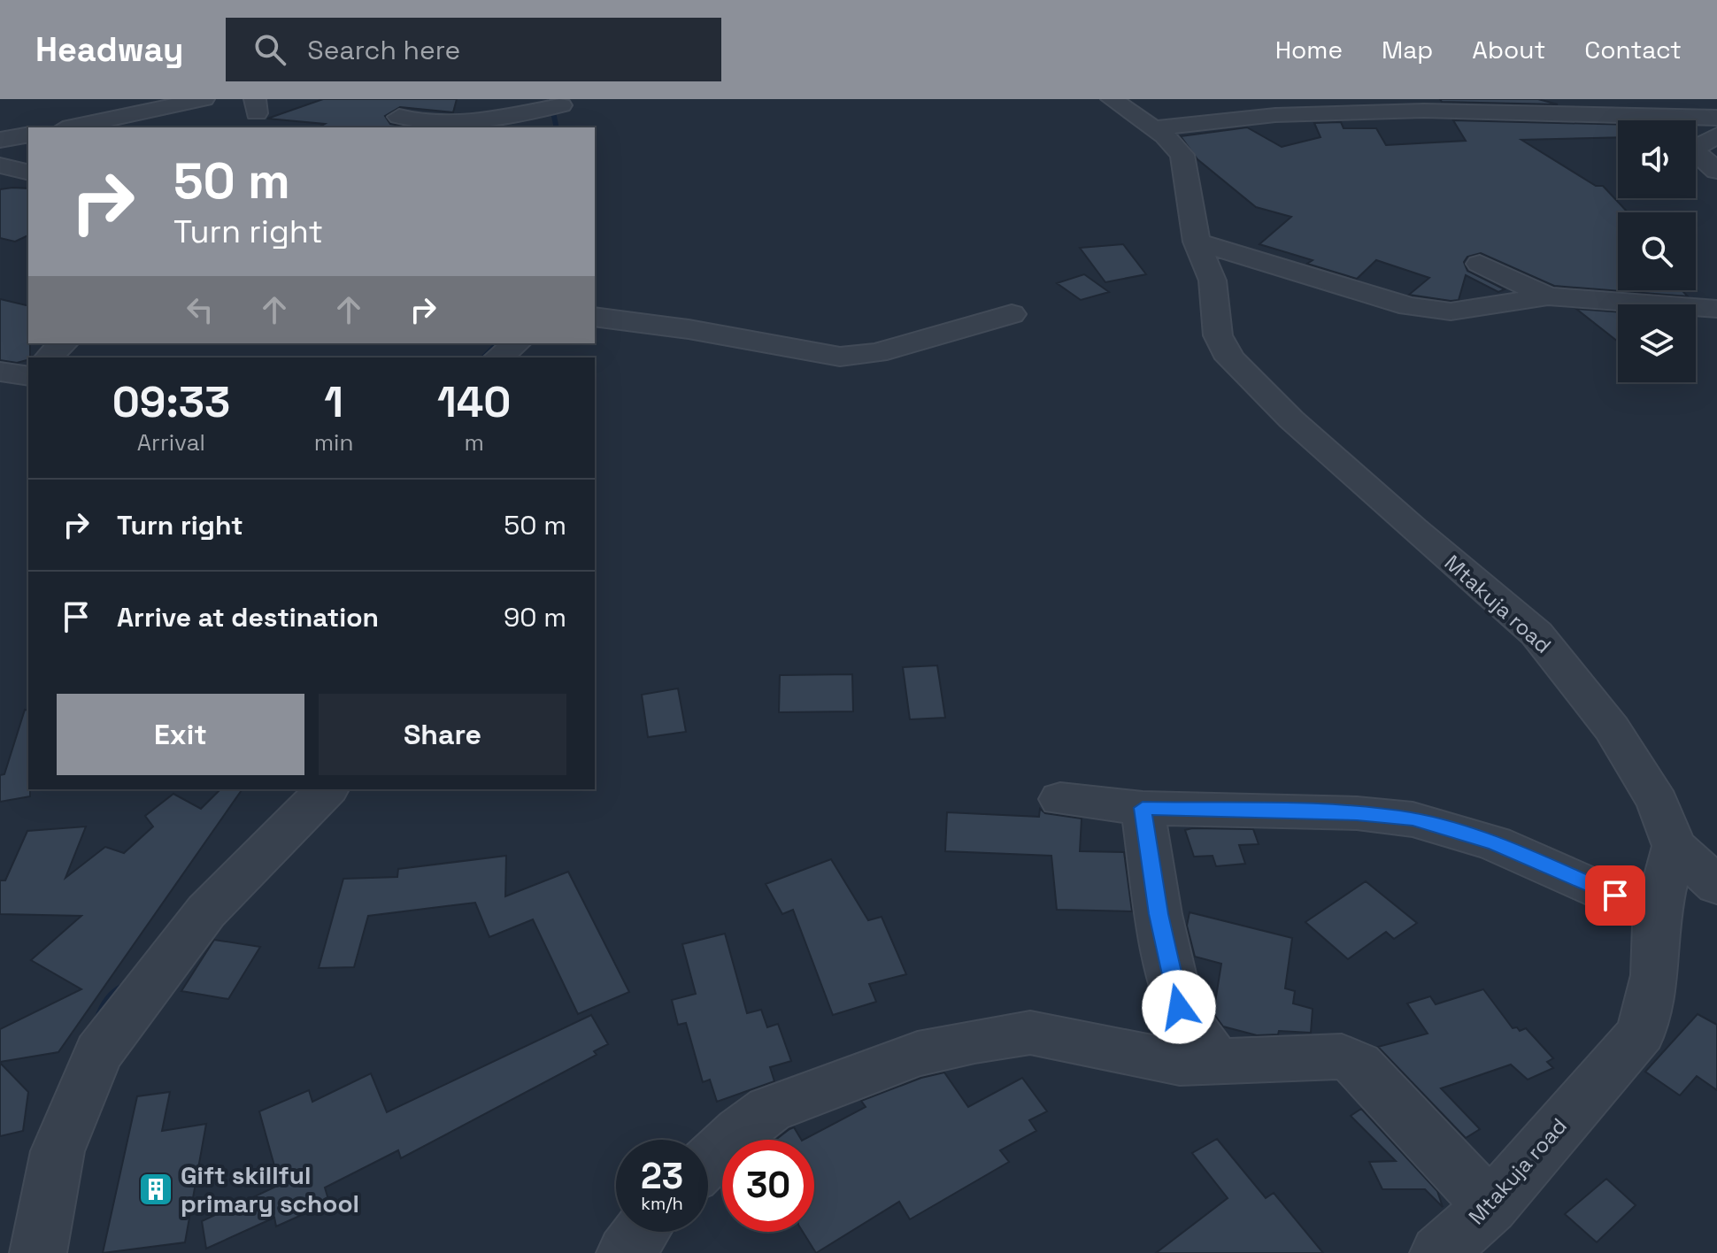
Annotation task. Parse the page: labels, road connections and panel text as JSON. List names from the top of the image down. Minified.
{"streets":{"street":["Mtakuja road"]},"places":{"building":["Gift skillful primary school"]},"page":{"header":"Headway","search":"Search here","nav":["Home","Map","About","Contact"],"turn":["50 m","Turn right"],"eta":["09:33","Arrival","1","min","140","m"],"list":[{"name":"Turn right","value":"50 m"},{"name":"Arrive at destination","value":"90 m"}],"buttons":["Exit","Share"],"speed":"23 km/h","limit":"30"}}
